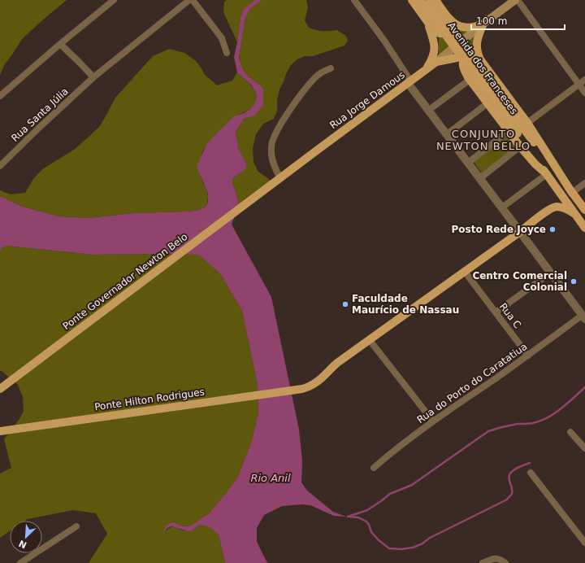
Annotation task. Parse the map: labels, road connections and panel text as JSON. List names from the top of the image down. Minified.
{"streets":{"main road":["Avenida dos Franceses","Rua Jorge Damous","Ponte Governador Newton Belo","Ponte Hilton Rodrigues"],"street":["Rua Santa Júlia","Rua C","Rua do Porto do Caratatiua"]},"crossings":[["Avenida dos Franceses","Ponte Hilton Rodrigues"],["Rua Jorge Damous","Ponte Governador Newton Belo"],["Rua C","Rua do Porto do Caratatiua"],["Rua C","Ponte Hilton Rodrigues"]],"districts":["CONJUNTO NEWTON BELLO"],"water":["Rio Anil"],"places":["Posto Rede Joyce","Centro Comercial Colonial","Faculdade Maurício de Nassau"],"scale_bar":"100 m","north":"bottom left"}
